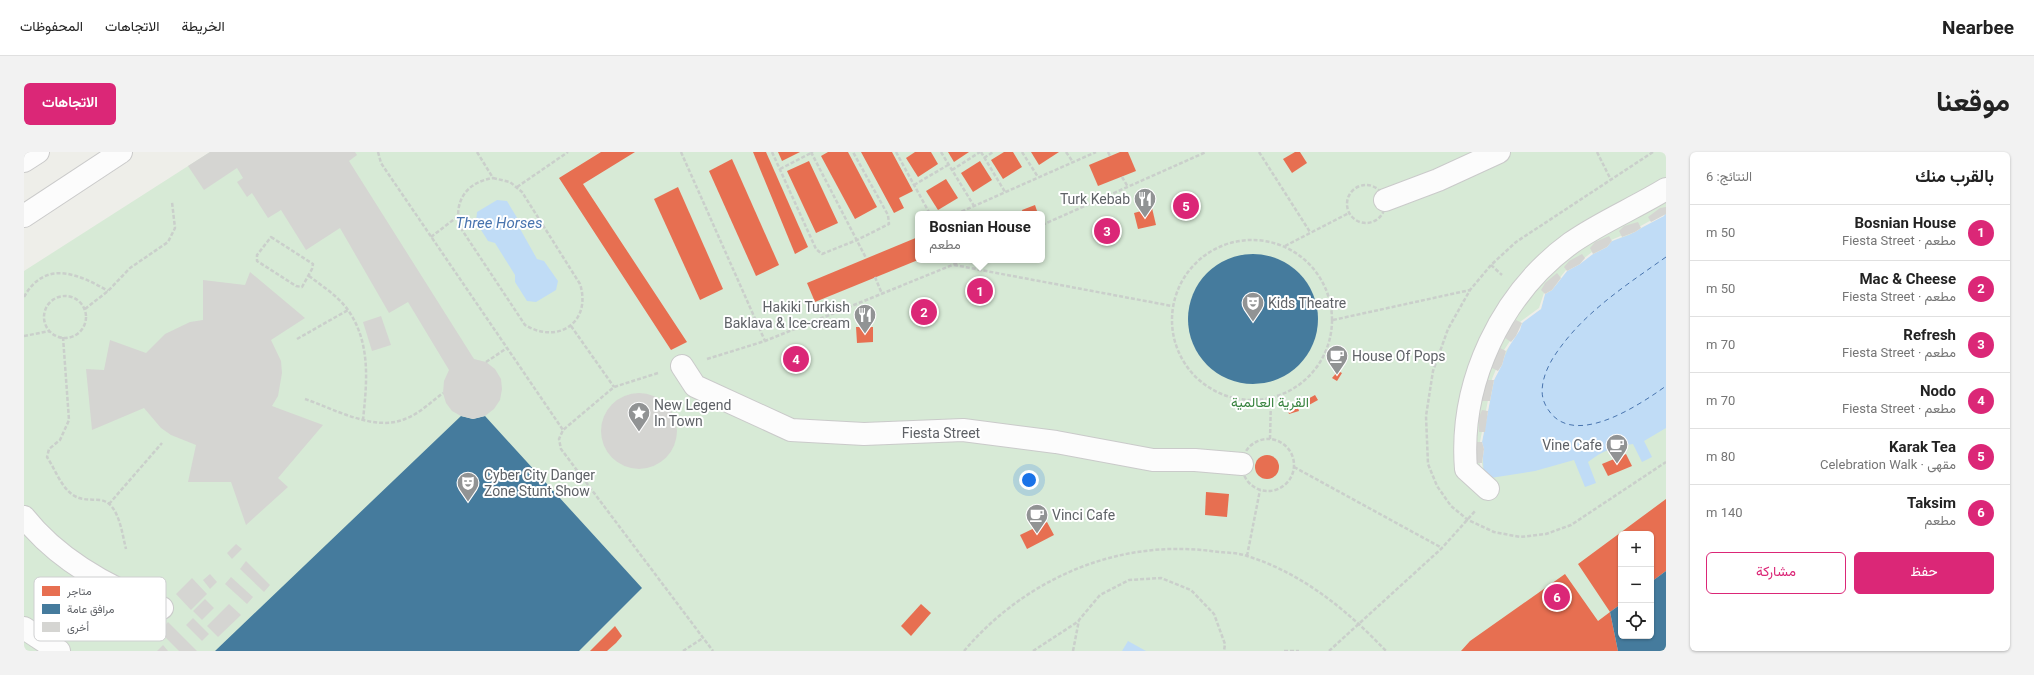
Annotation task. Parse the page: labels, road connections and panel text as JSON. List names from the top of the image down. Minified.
{"streets":{"street":["Fiesta Street"]},"water":["Three Horses"],"parks":["القرية العالمية"],"places":{"restaurant":["Turk Kebab","Hakiki Turkish Baklava & Ice-cream"],"theatre":["Kids Theatre","Cyber City Danger Zone Stunt Show"],"cafe":["House Of Pops","Vine Cafe","Vinci Cafe"],"place":["New Legend In Town"]},"legend":["متاجر","مرافق عامة","أخرى"],"page":{"header":"Nearbee","nav":["الخريطة","الاتجاهات","المحفوظات"],"title":"موقعنا","buttons":["الاتجاهات",["حفظ","مشاركة"]],"heading":["بالقرب منك","النتائج: 6"],"pins":["5","3","1","2","4","6"],"list":[{"mark":"1","name":"Bosnian House","note":"مطعم · Fiesta Street","value":"50 m"},{"mark":"2","name":"Mac & Cheese","note":"مطعم · Fiesta Street","value":"50 m"},{"mark":"3","name":"Refresh","note":"مطعم · Fiesta Street","value":"70 m"},{"mark":"4","name":"Nodo","note":"مطعم · Fiesta Street","value":"70 m"},{"mark":"5","name":"Karak Tea","note":"مقهى · Celebration Walk","value":"80 m"},{"mark":"6","name":"Taksim","note":"مطعم","value":"140 m"}],"popup":["Bosnian House","مطعم"],"map_buttons":["+","−"]}}
